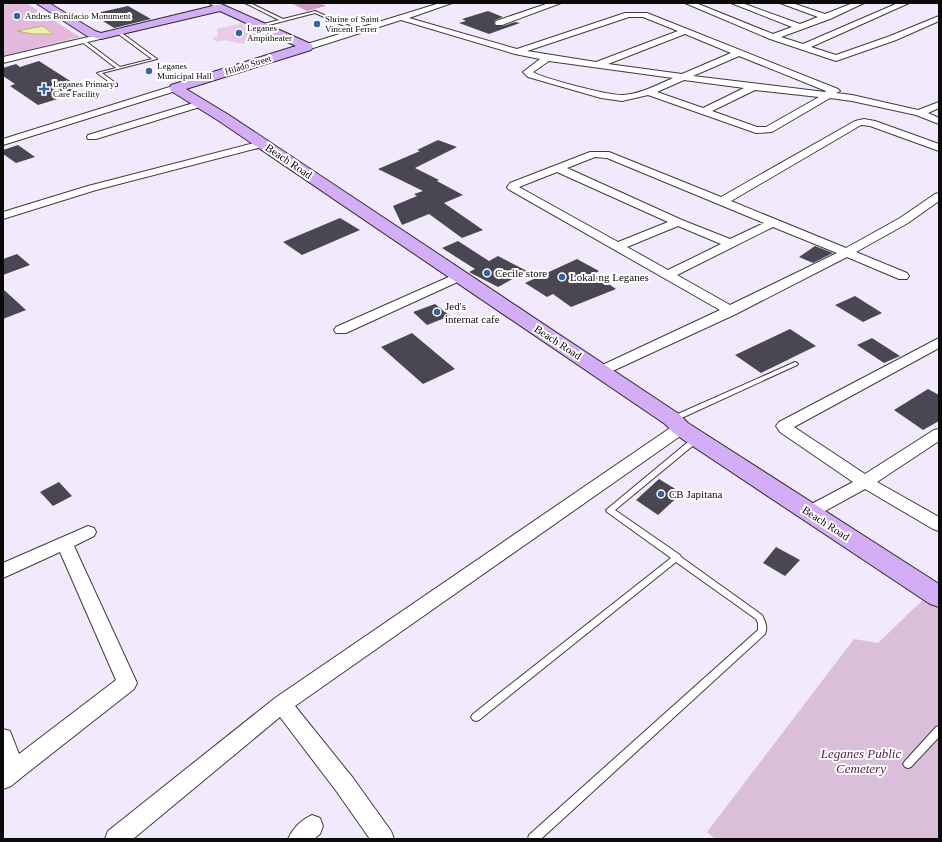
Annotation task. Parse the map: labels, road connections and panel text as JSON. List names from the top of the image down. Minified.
{"streets":{"main road":["Hilado Street","Beach Road"]},"crossings":[["Hilado Street","Beach Road"]],"parks":["Leganes Public Cemetery"],"places":{"other":["Andres Bonifacio Monument","Shrine of Saint Vincent Ferrer","Leganes Ampitheater","Leganes Municipal Hall","Cecile store","Lokal ng Leganes","Jed's internat cafe","CB Japitana"],"health":["Leganes Primary Care Facility"]}}
